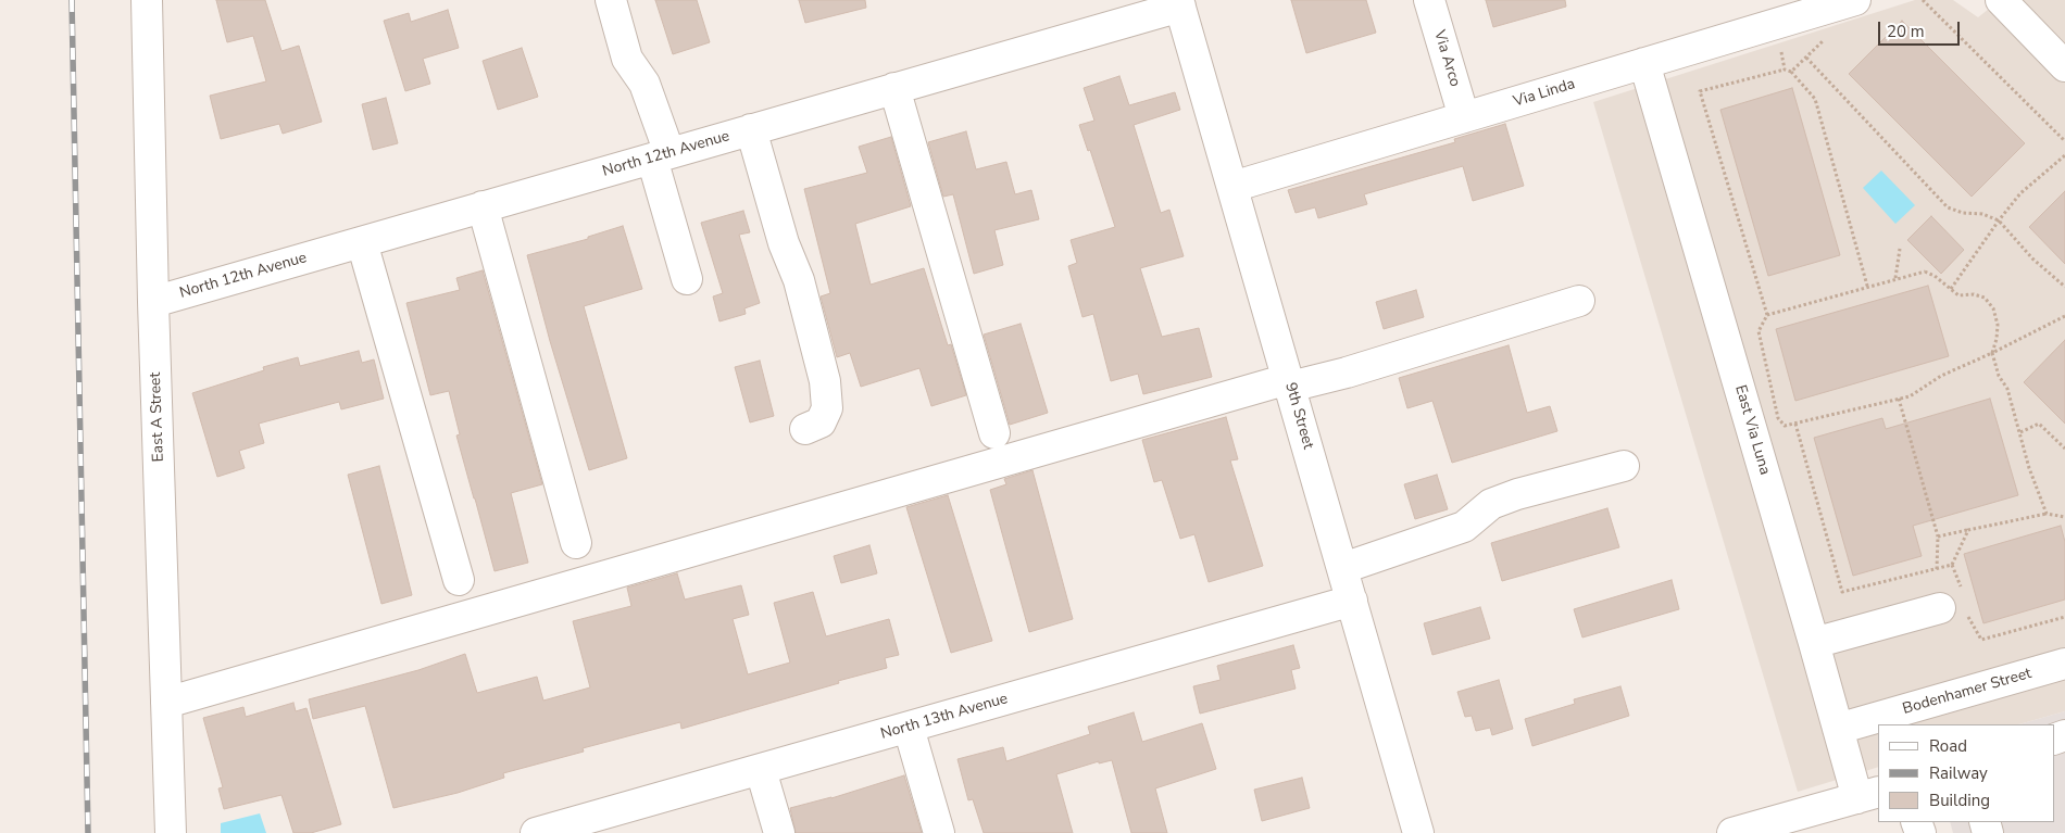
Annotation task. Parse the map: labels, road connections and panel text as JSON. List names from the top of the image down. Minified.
{"streets":{"street":["Via Arco","Via Linda","North 12th Avenue","9th Street","East A Street","East Via Luna","Bodenhamer Street","North 13th Avenue"]},"crossings":[["Via Arco","Via Linda"],["Via Linda","9th Street"],["Via Linda","East Via Luna"],["North 12th Avenue","9th Street"],["North 12th Avenue","East A Street"],["9th Street","North 13th Avenue"],["East Via Luna","Bodenhamer Street"]],"legend":["Road","Railway","Building"],"scale_bar":"20 m"}
